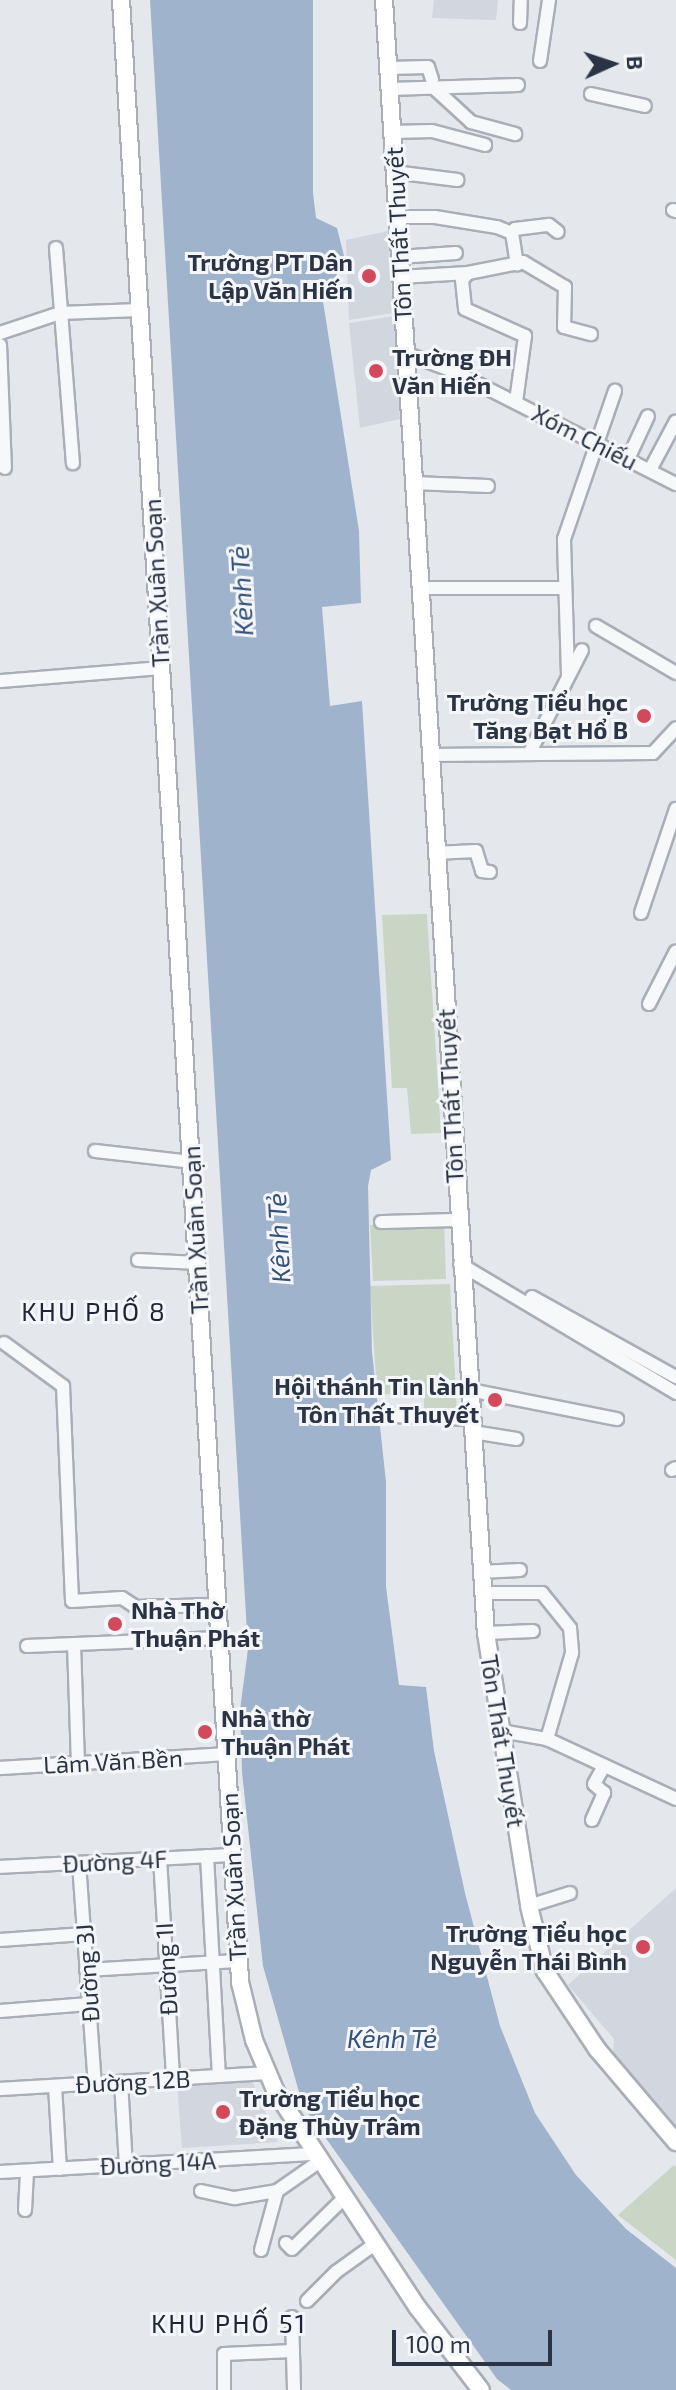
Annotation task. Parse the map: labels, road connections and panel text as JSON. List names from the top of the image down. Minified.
{"streets":{"main road":["Tôn Thất Thuyết","Trần Xuân Soạn"],"street":["Xóm Chiếu","Lâm Văn Bền","Đường 4F","Đường 1I","Đường 3J","Đường 12B","Đường 14A"]},"crossings":[["Tôn Thất Thuyết","Xóm Chiếu"],["Trần Xuân Soạn","Lâm Văn Bền"],["Trần Xuân Soạn","Đường 4F"],["Trần Xuân Soạn","Đường 12B"],["Trần Xuân Soạn","Đường 14A"],["Đường 4F","Đường 1I"],["Đường 4F","Đường 3J"],["Đường 1I","Đường 12B"],["Đường 3J","Đường 12B"]],"districts":["KHU PHỐ 8","KHU PHỐ 51"],"water":["Kênh Tẻ"],"places":["Trường PT Dân Lập Văn Hiến","Trường ĐH Văn Hiến","Trường Tiểu học Tăng Bạt Hổ B","Hội thánh Tin lành Tôn Thất Thuyết","Nhà Thờ Thuận Phát","Nhà thờ Thuận Phát","Trường Tiểu học Nguyễn Thái Bình","Trường Tiểu học Đặng Thùy Trâm"],"scale_bar":"100 m","north":"right"}
